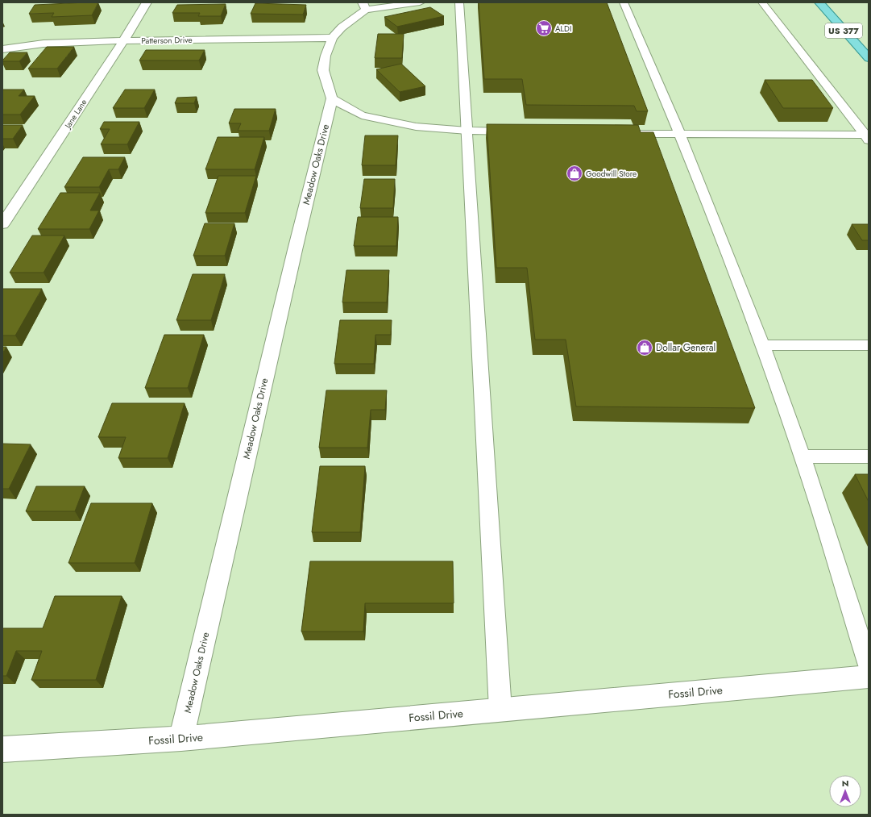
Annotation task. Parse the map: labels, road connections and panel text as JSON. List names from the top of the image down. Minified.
{"streets":{"main road":["US 377"],"street":["Patterson Drive","Jane Lane","Meadow Oaks Drive","Fossil Drive"]},"crossings":[["Patterson Drive","Jane Lane"],["Meadow Oaks Drive","Fossil Drive"]],"places":{"supermarket":["ALDI"],"shop":["Goodwill Store","Dollar General"]},"north":"top"}
